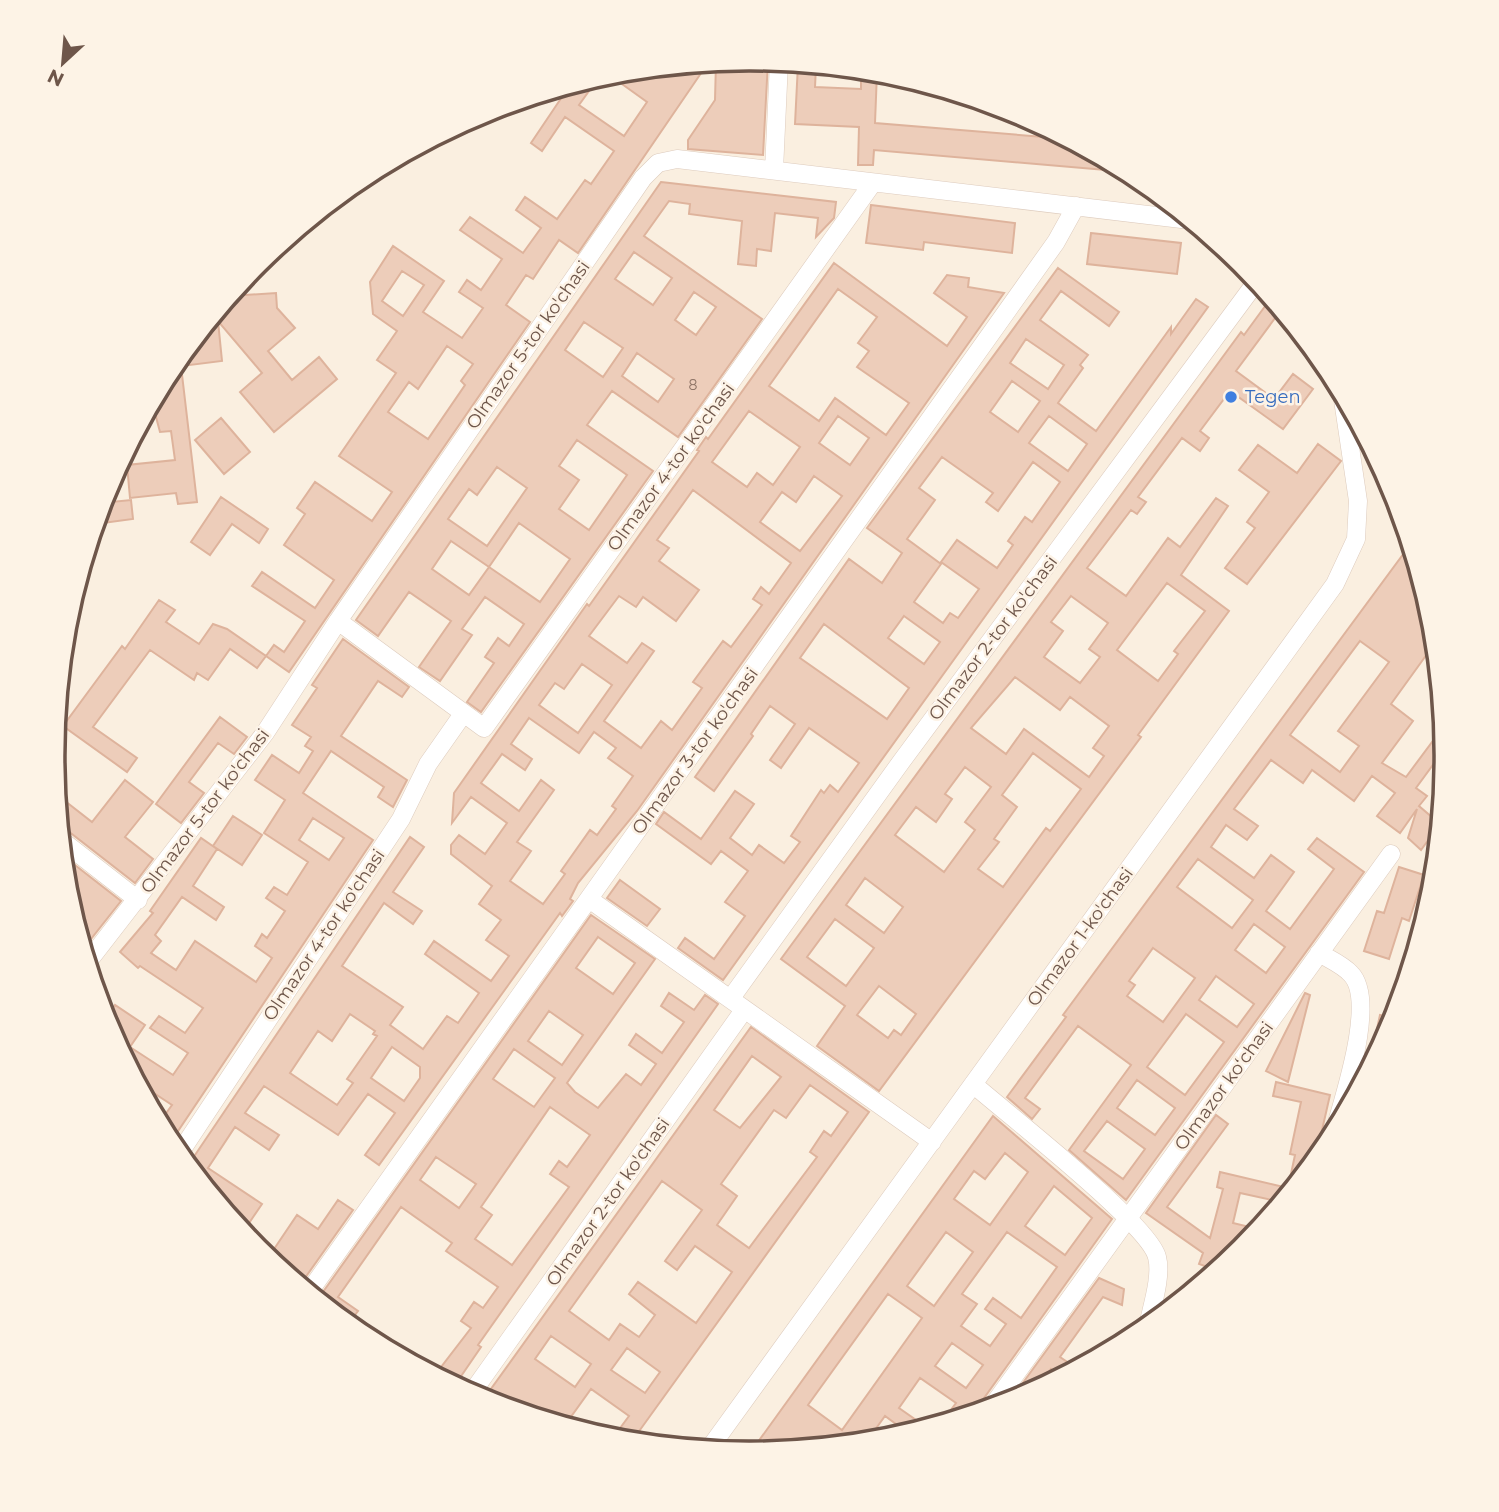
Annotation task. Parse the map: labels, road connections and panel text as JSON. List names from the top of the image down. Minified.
{"streets":{"street":["Olmazor 5-tor ko'chasi","Olmazor 4-tor ko'chasi","Olmazor 2-tor ko'chasi","Olmazor 3-tor ko'chasi","Olmazor 1-ko'chasi","Olmazor koʻchasi"]},"crossings":[["Olmazor 5-tor ko'chasi","Olmazor 4-tor ko'chasi"],["Olmazor 5-tor ko'chasi","Olmazor 3-tor ko'chasi"]],"places":["Tegen"],"house_numbers":["8"],"north":"bottom left"}
